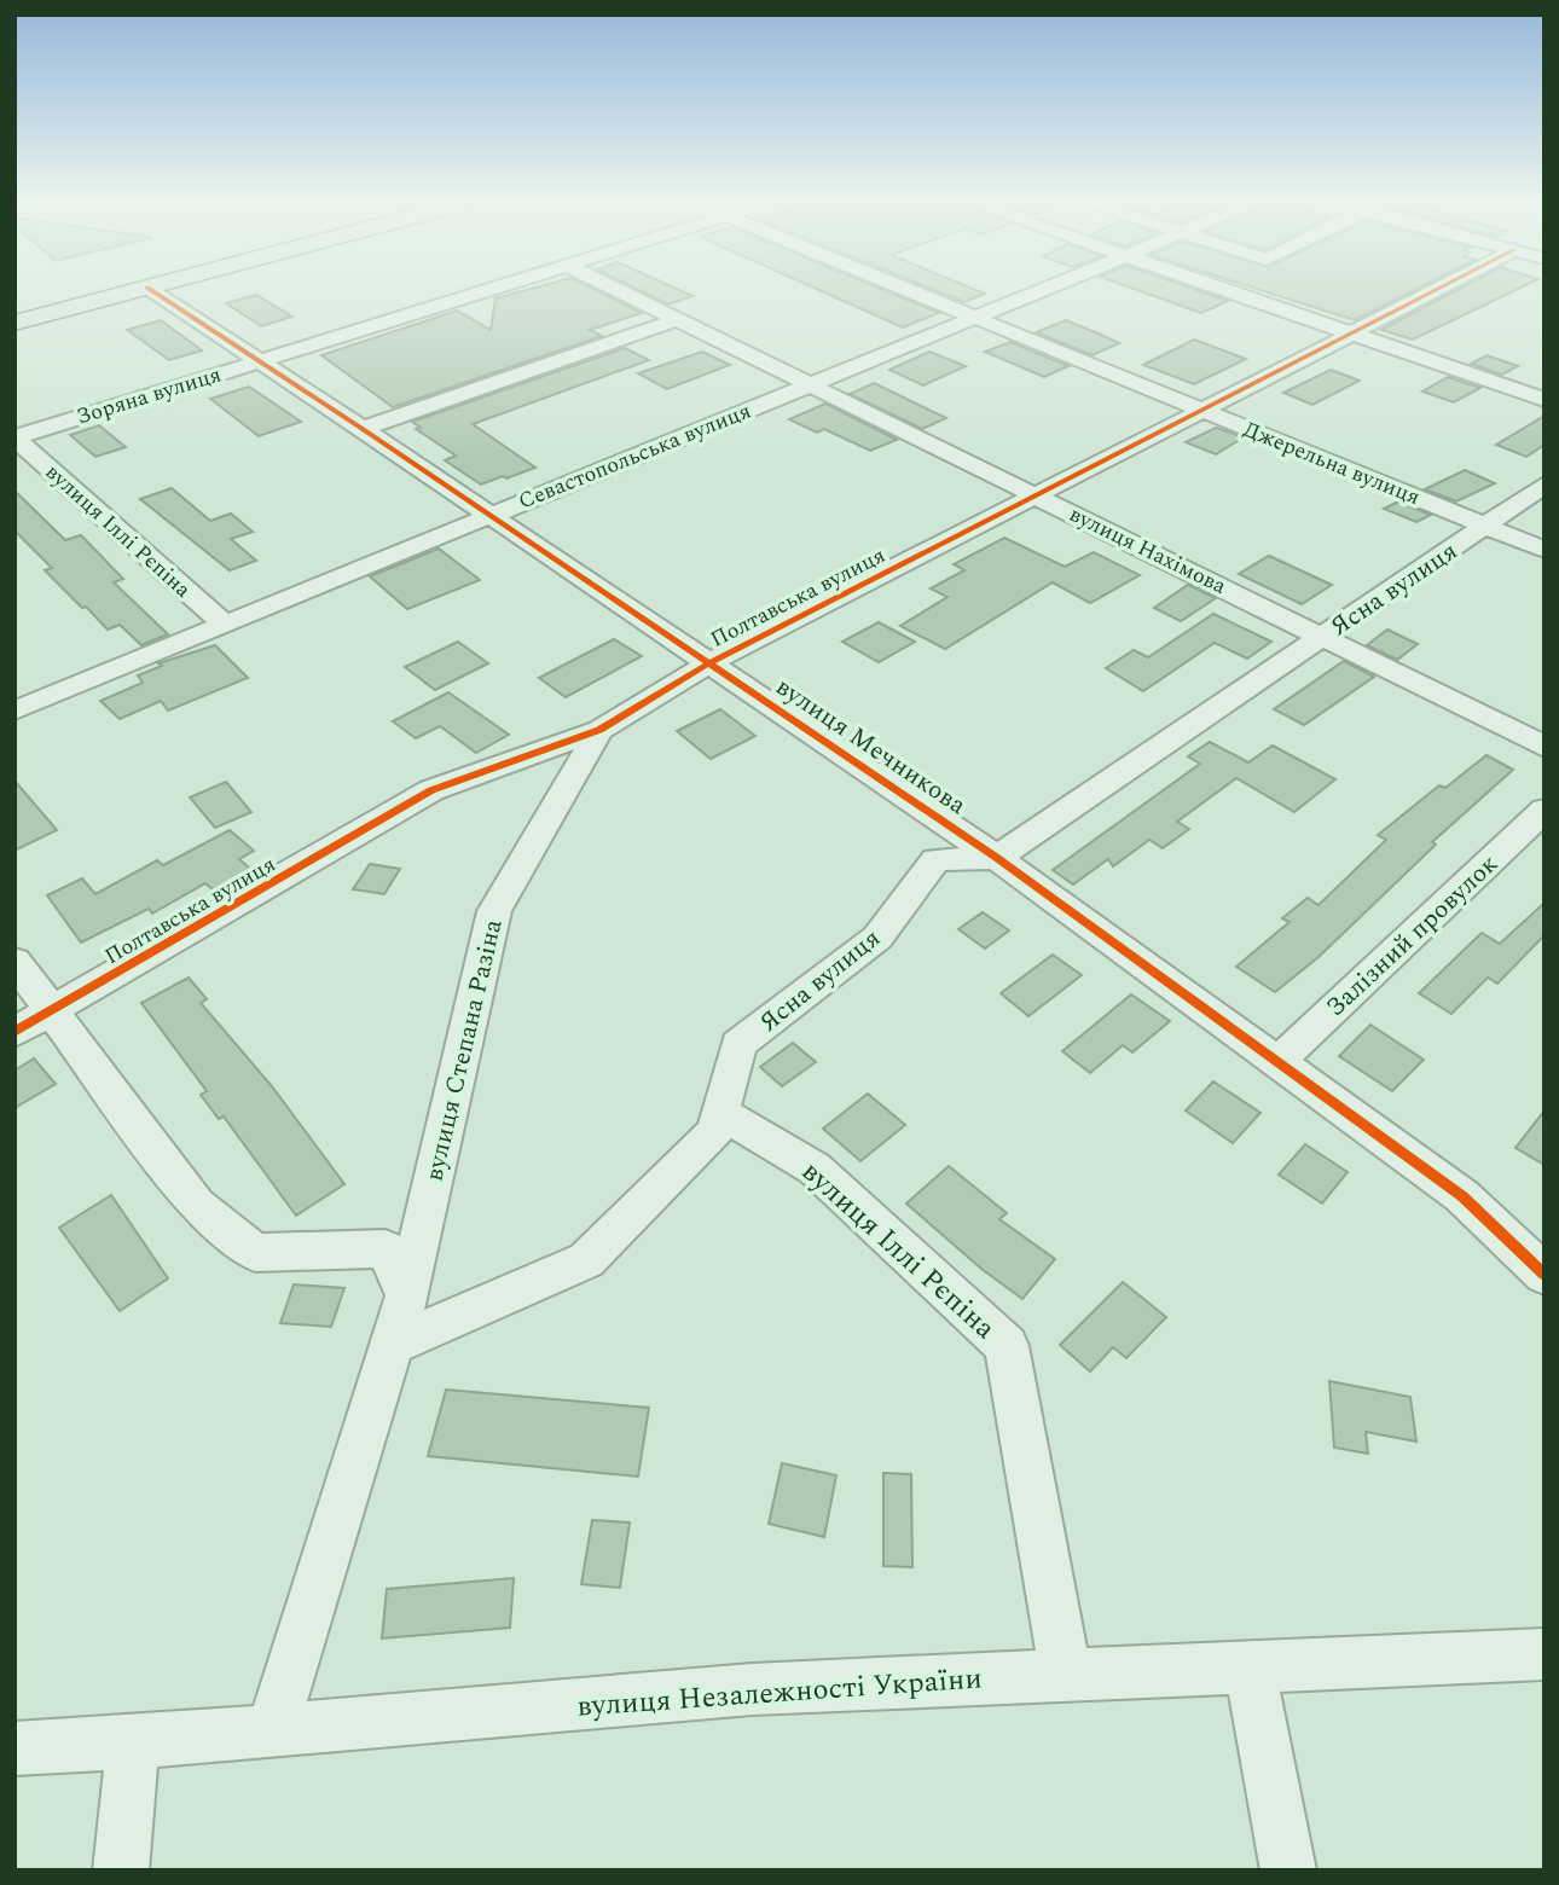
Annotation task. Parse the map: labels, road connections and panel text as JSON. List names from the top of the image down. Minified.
{"streets":{"street":["Зоряна вулиця","Севастопольська вулиця","Джерельна вулиця","вулиця Іллі Рєпіна","вулиця Нахімова","Ясна вулиця","Полтавська вулиця","вулиця Мечникова","Залізний провулок","вулиця Степана Разіна","вулиця Незалежності України"]},"crossings":[["Зоряна вулиця","вулиця Іллі Рєпіна"],["Зоряна вулиця","вулиця Мечникова"],["Севастопольська вулиця","Джерельна вулиця"],["Севастопольська вулиця","вулиця Іллі Рєпіна"],["Севастопольська вулиця","вулиця Нахімова"],["Севастопольська вулиця","вулиця Мечникова"],["Джерельна вулиця","Ясна вулиця"],["Джерельна вулиця","Полтавська вулиця"],["вулиця Іллі Рєпіна","Ясна вулиця"],["вулиця Іллі Рєпіна","вулиця Незалежності України"],["вулиця Нахімова","Ясна вулиця"],["вулиця Нахімова","Полтавська вулиця"],["Ясна вулиця","вулиця Мечникова"],["Ясна вулиця","вулиця Степана Разіна"],["Полтавська вулиця","вулиця Мечникова"],["Полтавська вулиця","вулиця Степана Разіна"],["вулиця Мечникова","Залізний провулок"],["вулиця Степана Разіна","вулиця Незалежності України"]]}
